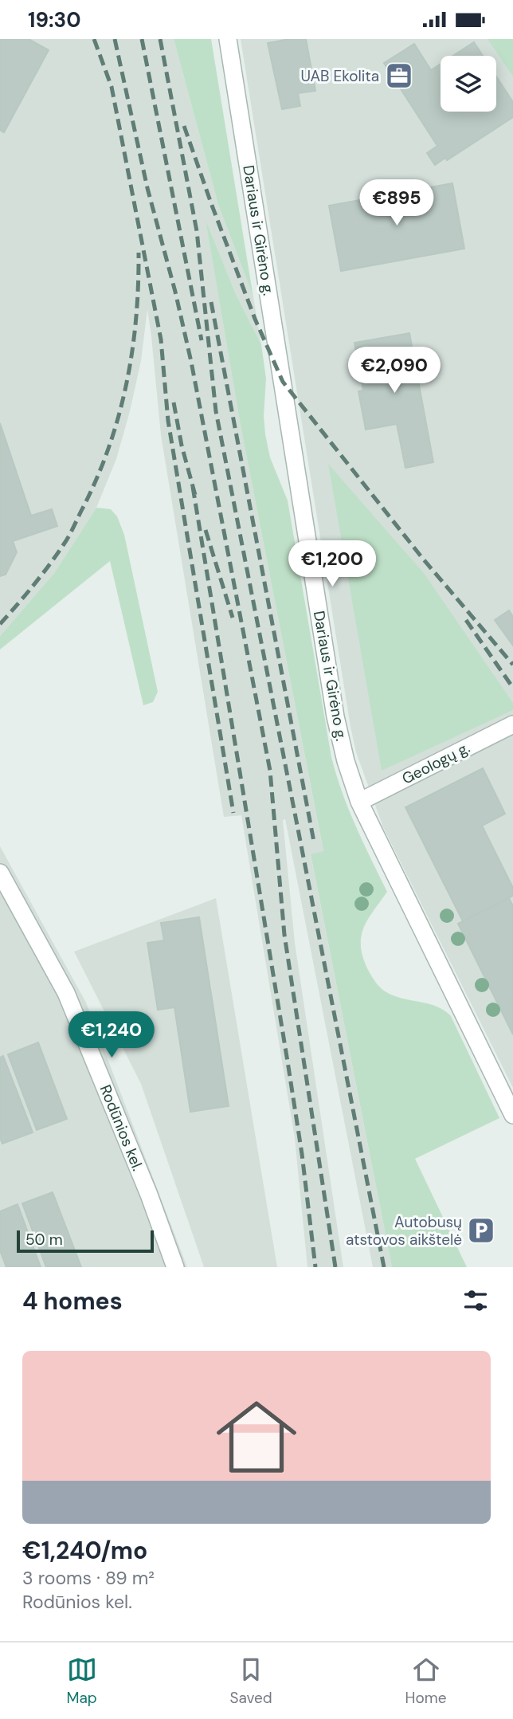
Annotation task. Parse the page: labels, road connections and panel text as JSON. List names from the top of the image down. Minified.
{"streets":{"street":["Dariaus ir Girėno g.","Geologų g.","Rodūnios kel."]},"crossings":[["Dariaus ir Girėno g.","Geologų g."]],"places":{"office":["UAB Ekolita"],"parking":["Autobusų atstovos aikštelė"]},"scale_bar":"50 m","page":{"status":"19:30","price":["€895","€2,090","€1,200","€1,240"],"scale":"50 m","heading":"4 homes","list":[{"name":"€1,240/mo","note":"3 rooms · 89 m² · Rodūnios kel."}],"tabs":["Map","Saved","Home"]}}
